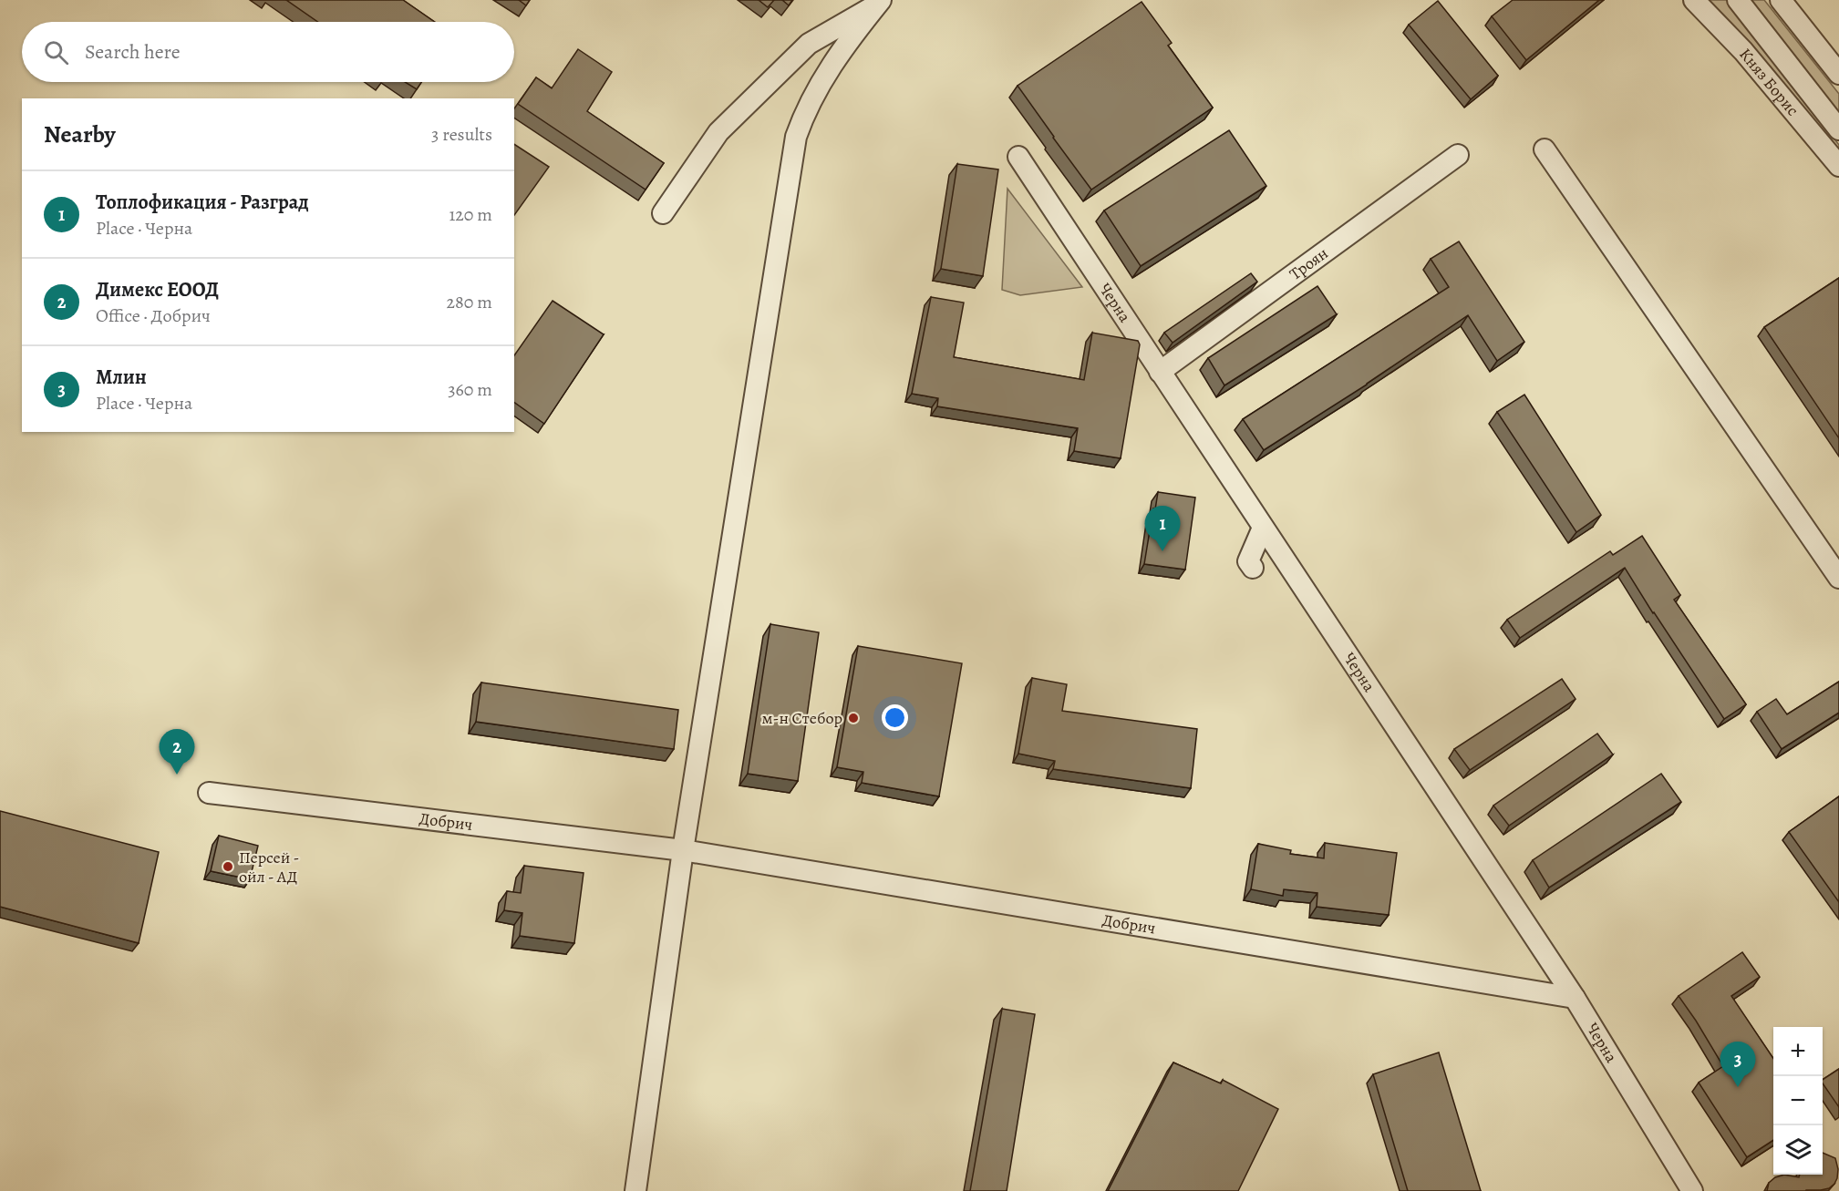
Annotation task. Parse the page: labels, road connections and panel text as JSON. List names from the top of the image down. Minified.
{"streets":{"street":["Княз Борис","Троян","Черна","Добрич"]},"crossings":[["Троян","Черна"],["Черна","Добрич"]],"places":["м-н Стебор","Персей - ойл - АД"],"page":{"search":"Search here","heading":["Nearby","3 results"],"list":[{"mark":"1","name":"Топлофикация - Разград","note":"Place · Черна","value":"120 m"},{"mark":"2","name":"Димекс ЕООД","note":"Office · Добрич","value":"280 m"},{"mark":"3","name":"Млин","note":"Place · Черна","value":"360 m"}],"pins":["1","2","3"],"map_buttons":["+","−"]}}
